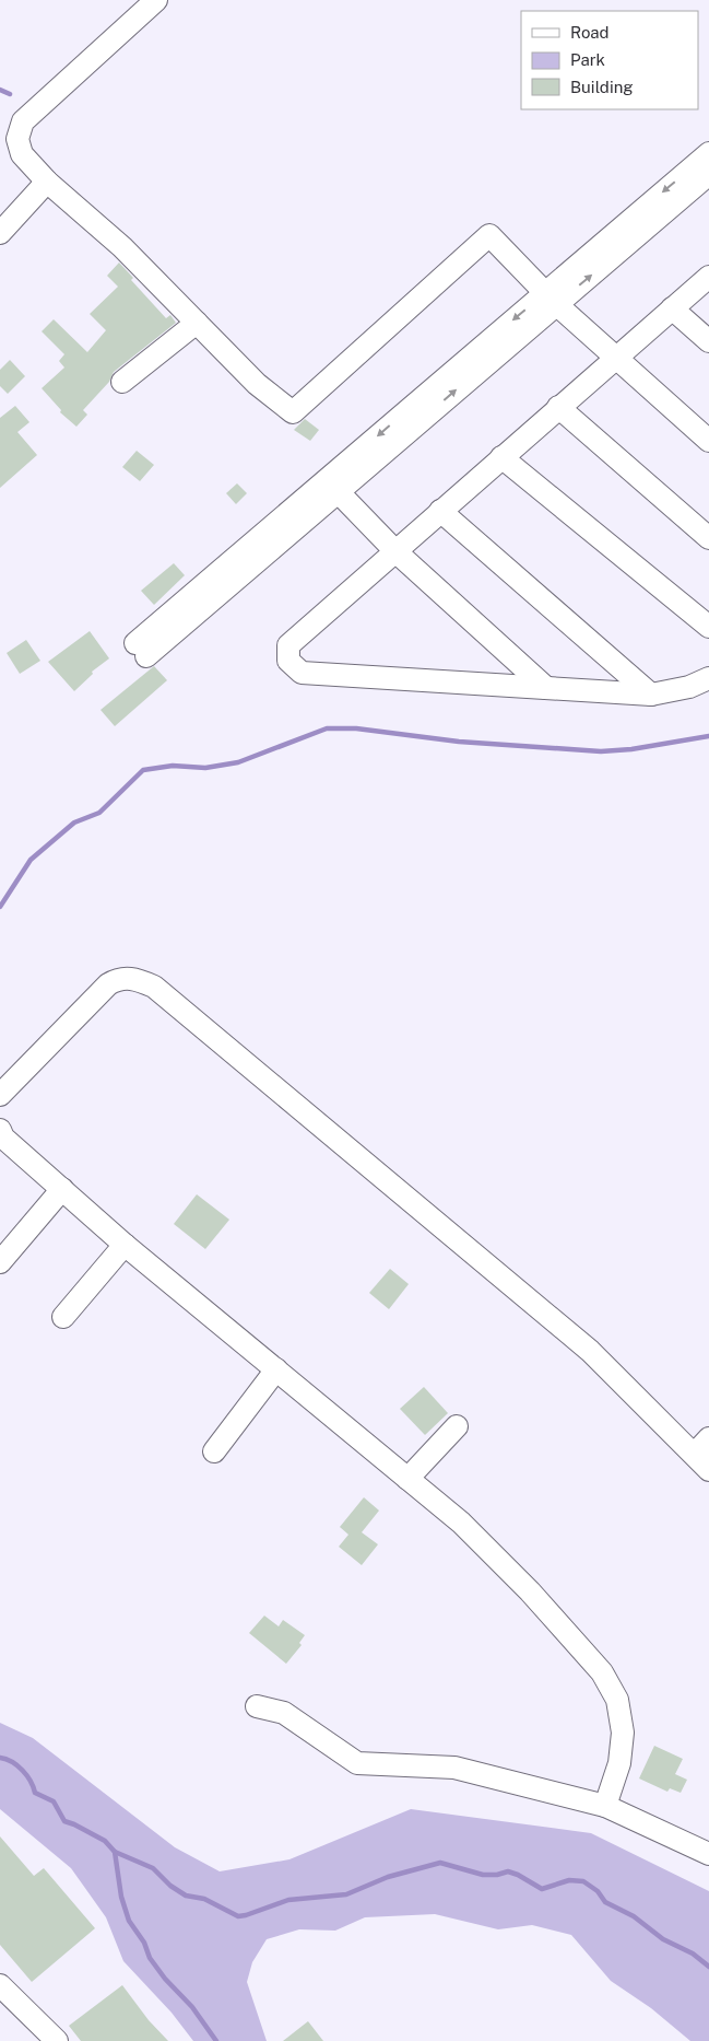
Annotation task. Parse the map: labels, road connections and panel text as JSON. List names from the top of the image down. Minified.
{"legend":["Road","Park","Building"]}
